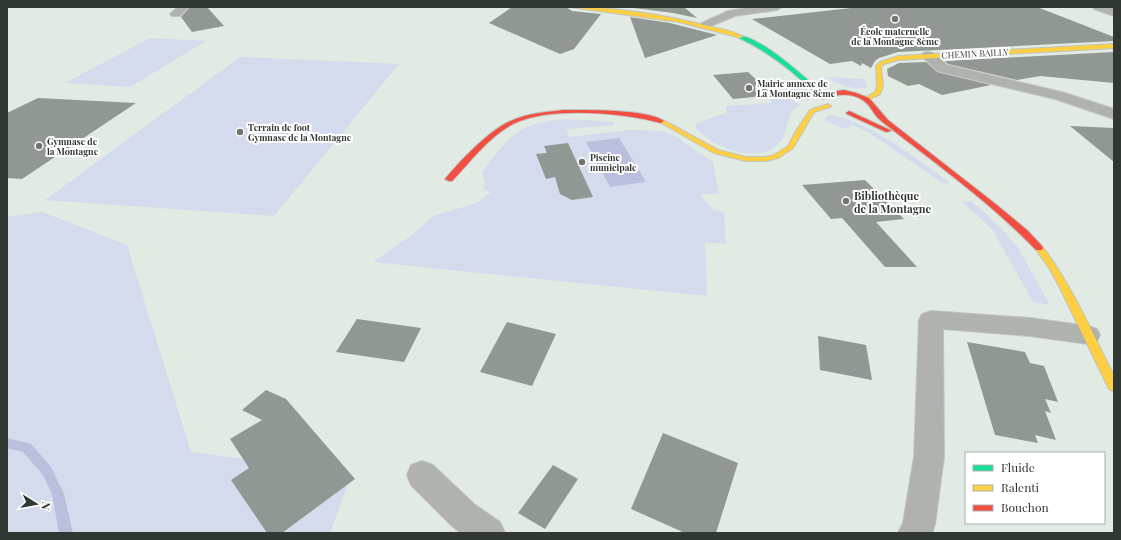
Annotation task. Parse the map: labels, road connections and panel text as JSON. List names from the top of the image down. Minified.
{"streets":{"main road":["CHEMIN BAILLY"]},"places":["École maternelle de la Montagne 8ème","Mairie annexe de La Montagne 8ème","Terrain de foot Gymnase de la Montagne","Gymnase de la Montagne","Piscine municipale","Bibliothèque de la Montagne"],"legend":["Fluide","Ralenti","Bouchon"],"north":"right"}
